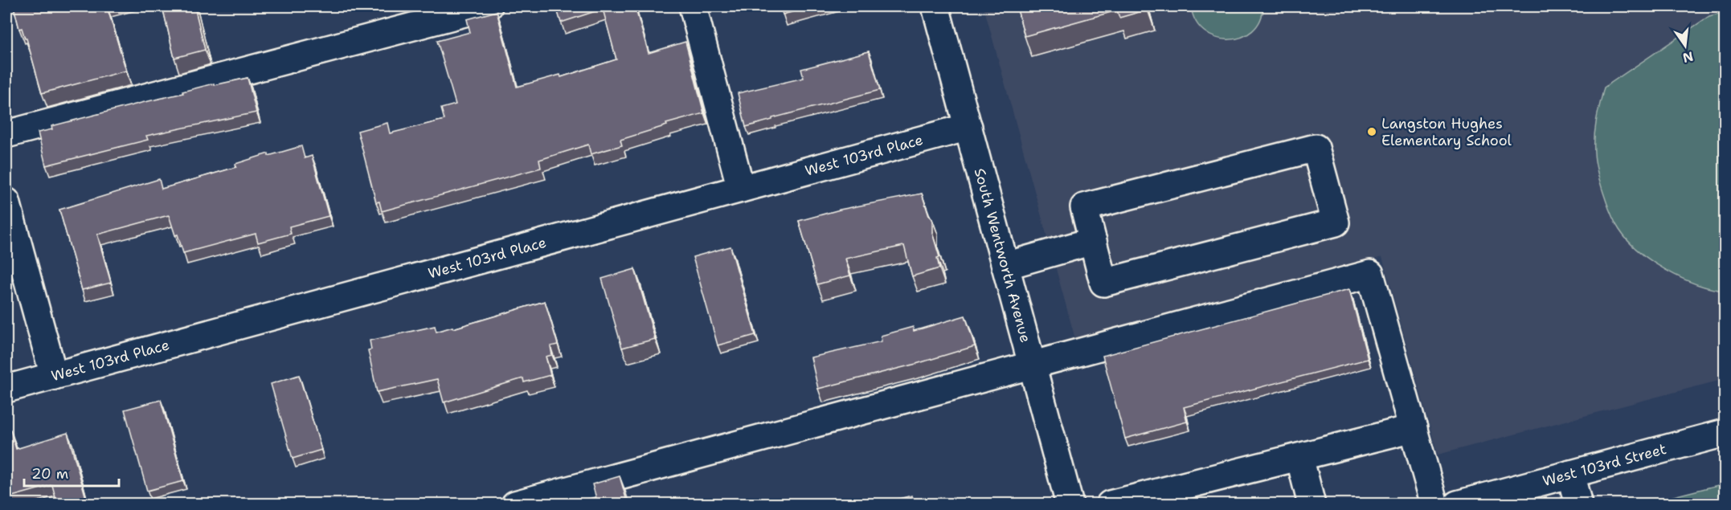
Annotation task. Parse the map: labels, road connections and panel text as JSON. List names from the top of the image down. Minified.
{"streets":{"street":["West 103rd Place","South Wentworth Avenue","West 103rd Street"]},"crossings":[["West 103rd Place","South Wentworth Avenue"]],"places":["Langston Hughes Elementary School"],"scale_bar":"20 m","north":"bottom"}
